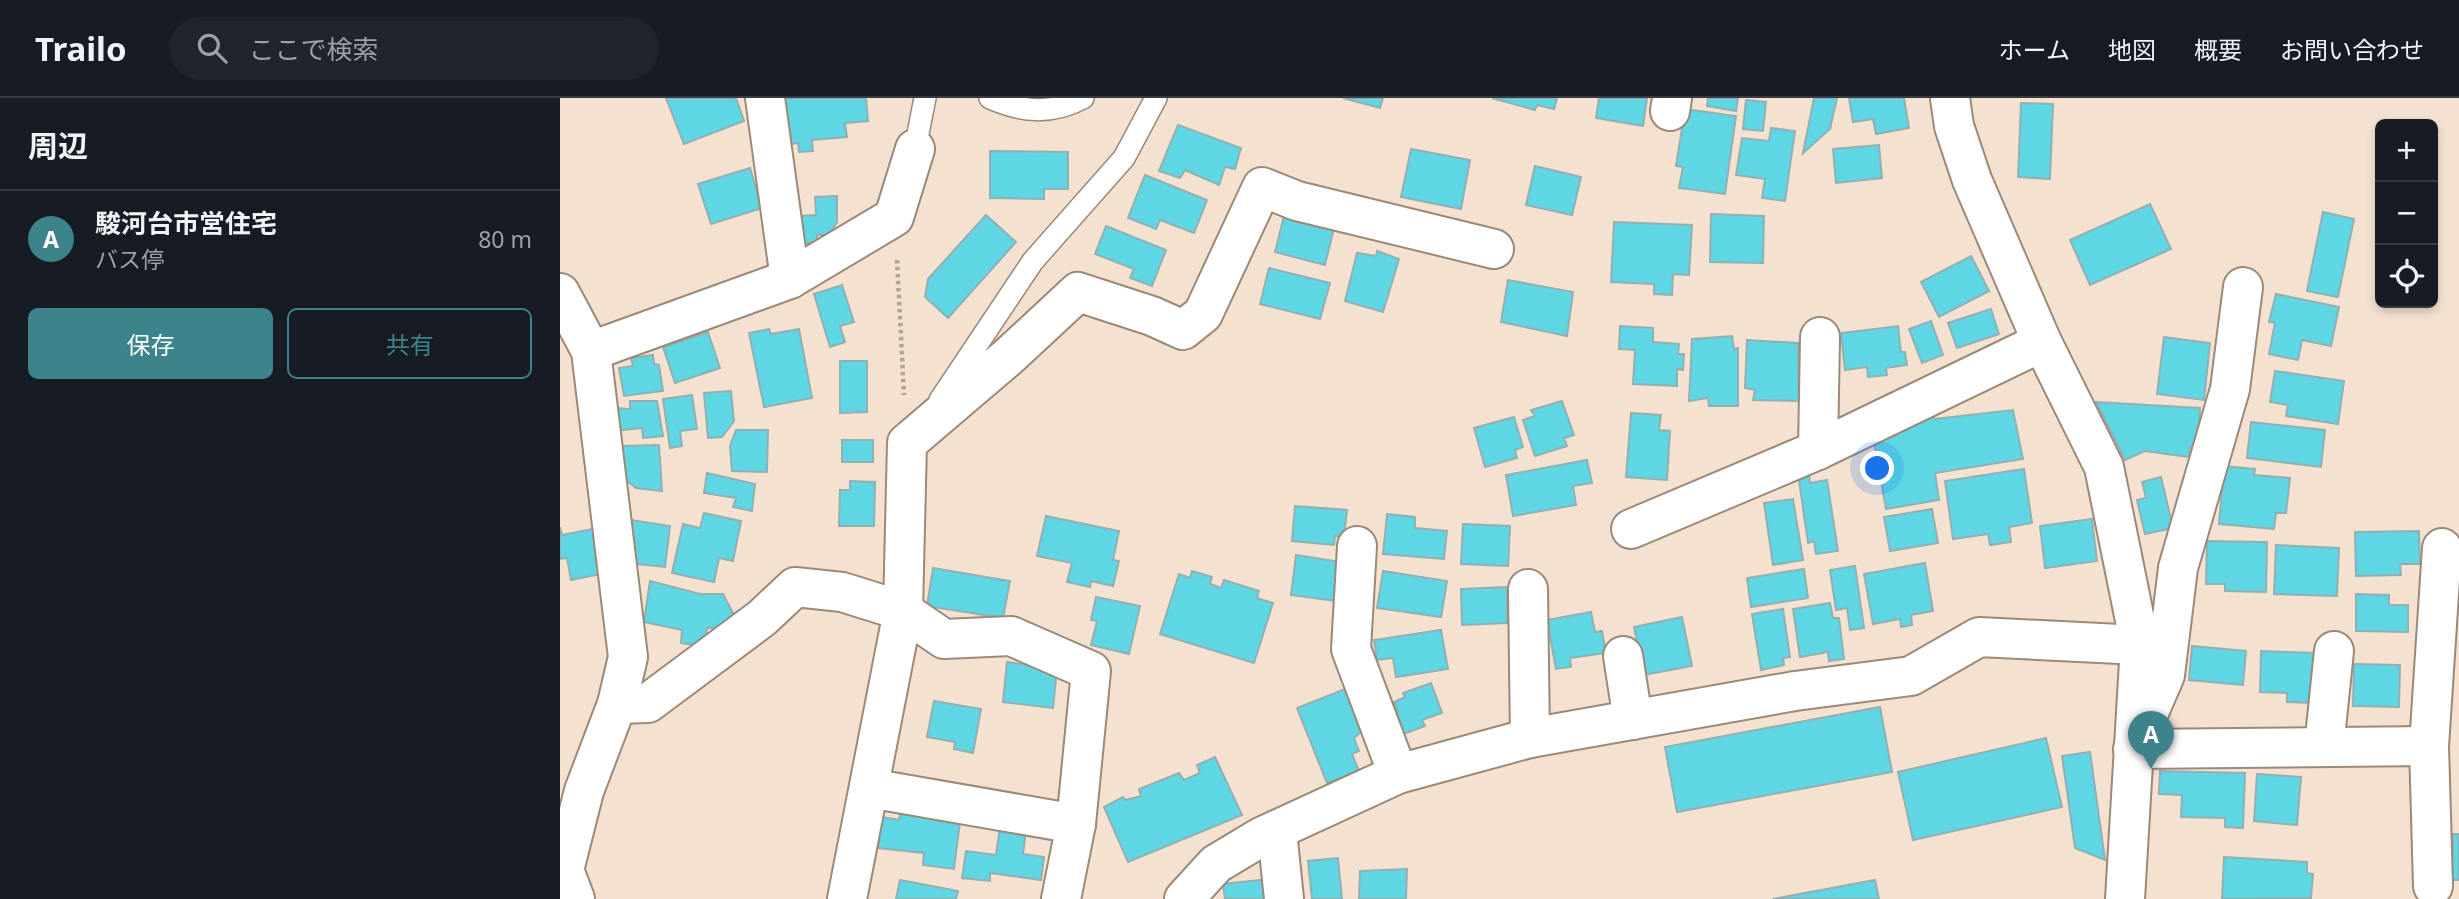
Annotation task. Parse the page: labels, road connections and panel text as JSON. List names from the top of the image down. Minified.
{"page":{"header":"Trailo","search":"ここで検索","nav":["ホーム","地図","概要","お問い合わせ"],"heading":"周辺","map_buttons":["+","−"],"list":[{"mark":"A","name":"駿河台市営住宅","note":"バス停","value":"80 m"}],"buttons":["保存","共有"],"pins":"A"}}
